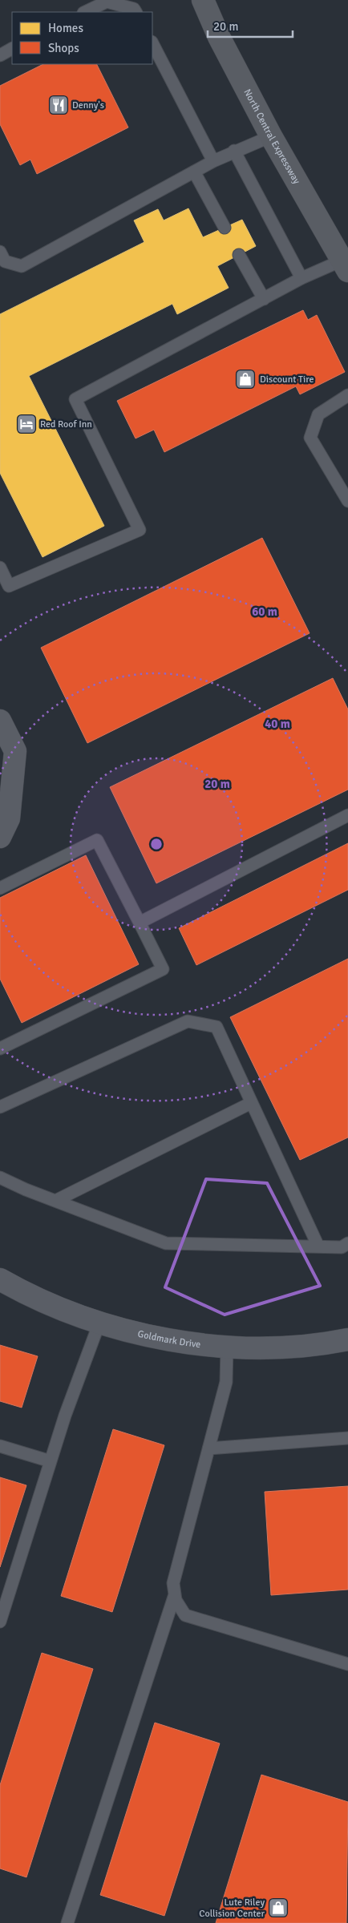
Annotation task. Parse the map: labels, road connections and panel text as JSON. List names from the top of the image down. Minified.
{"streets":{"main road":["North Central Expressway"],"street":["Goldmark Drive"]},"places":{"restaurant":["Denny's"],"shop":["Discount Tire","Lute Riley Collision Center"],"hotel":["Red Roof Inn"]},"legend":["Homes","Shops"],"scale_bar":"20 m","rings":["60 m","40 m","20 m"]}
